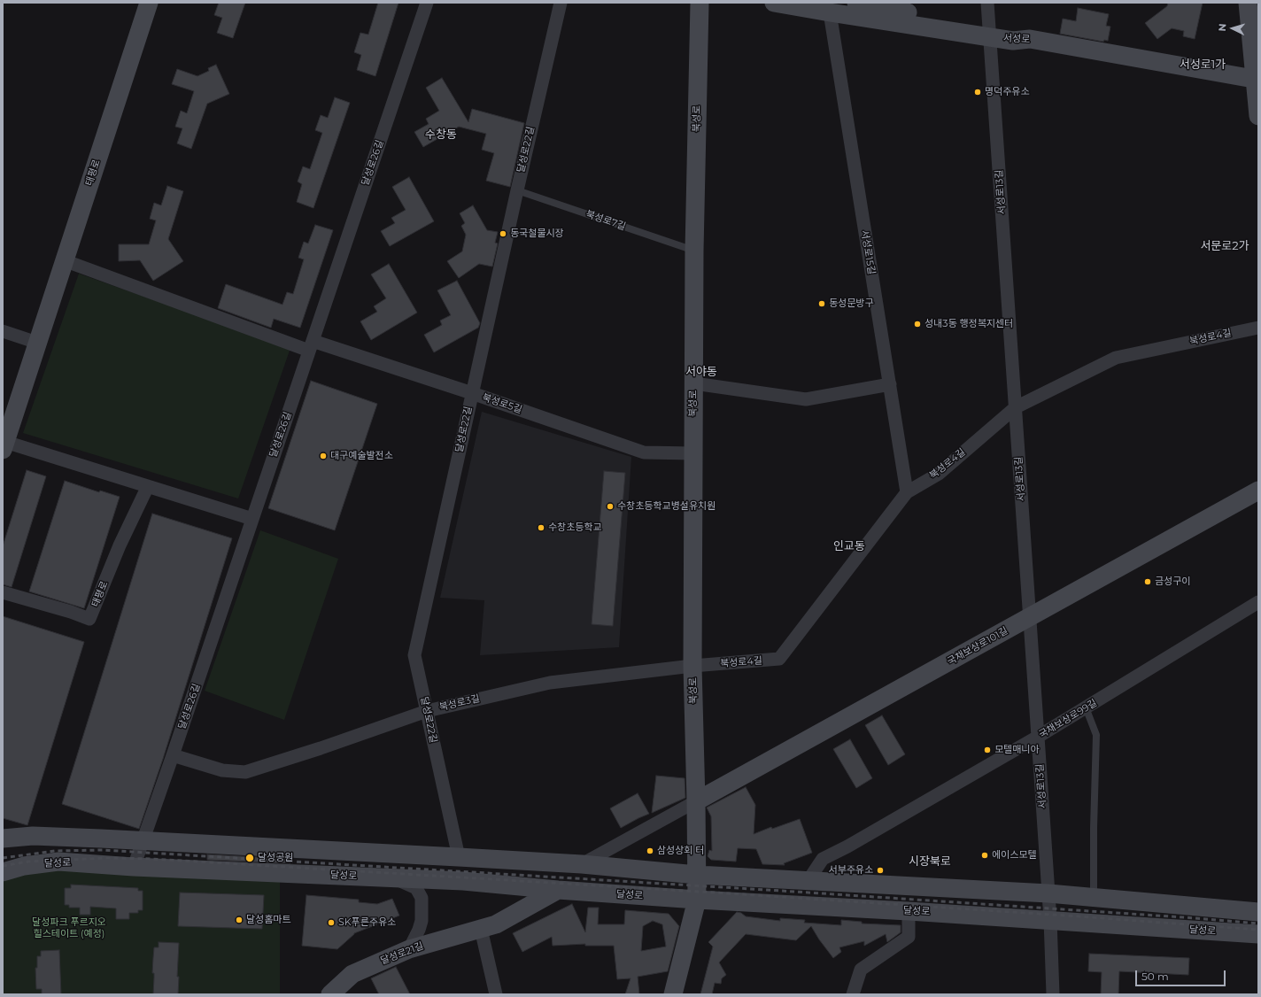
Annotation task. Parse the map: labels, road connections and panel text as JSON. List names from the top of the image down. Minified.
{"streets":{"main road":["서성로","북성로","태평로","국채보상로101길","달성로","달성로21길"],"street":["달성로22길","달성로26길","서성로13길","서성로15길","북성로4길","북성로5길","북성로3길","국채보상로99길"],"lane":["북성로7길"]},"crossings":[["서성로","서성로13길"],["서성로","서성로15길"],["북성로","북성로7길"],["북성로","서성로15길"],["북성로","북성로4길"],["북성로","북성로5길"],["북성로","국채보상로101길"],["북성로","북성로3길"],["북성로","달성로"],["달성로22길","북성로7길"],["달성로22길","북성로5길"],["달성로22길","북성로3길"],["달성로26길","태평로"],["달성로26길","북성로5길"],["달성로26길","북성로3길"],["달성로26길","달성로"],["태평로","북성로5길"],["서성로13길","북성로4길"],["서성로13길","국채보상로101길"],["서성로13길","국채보상로99길"],["서성로13길","달성로"],["서성로15길","북성로4길"],["북성로4길","북성로3길"],["달성로","달성로21길"]],"districts":["서성로1가","수창동","서문로2가","서야동","인교동","시장북로"],"parks":["달성파크 푸르지오 힐스테이트 (예정)"],"places":["명덕주유소","동국철물시장","동성문방구","성내3동 행정복지센터","대구예술발전소","수창초등학교병설유치원","수창초등학교","금성구이","모텔매니아","삼성상회 터","에이스모텔","달성공원","서부주유소","달성홈마트","SK푸른주유소"],"scale_bar":"50 m","north":"left"}
